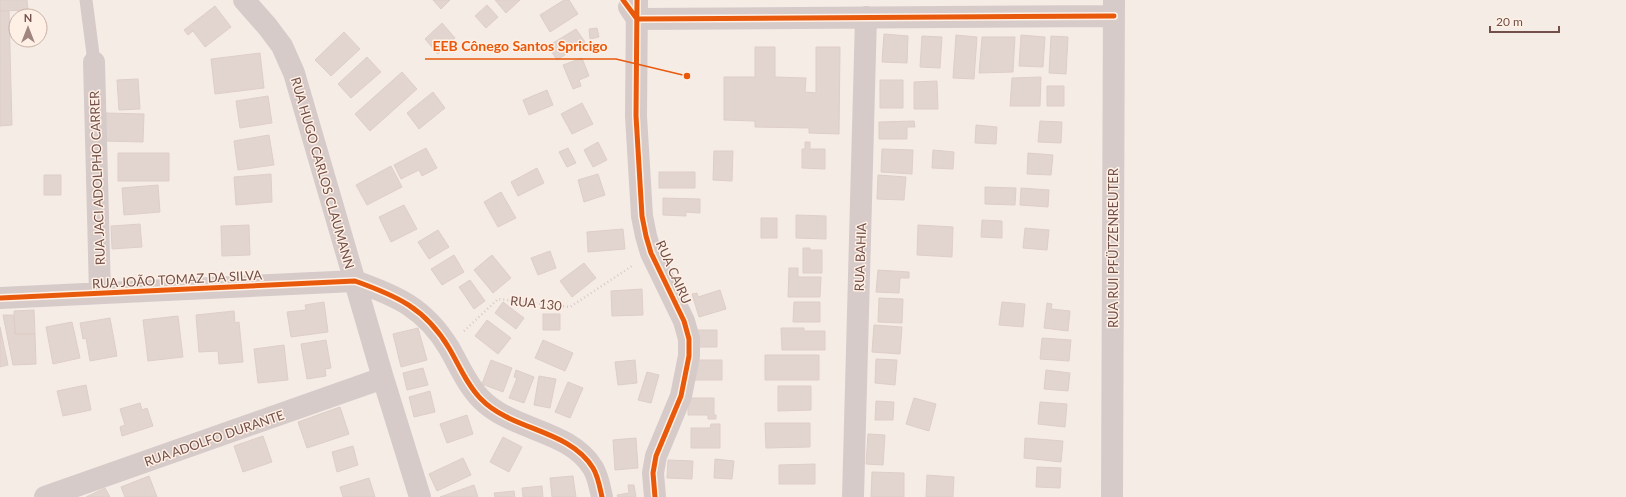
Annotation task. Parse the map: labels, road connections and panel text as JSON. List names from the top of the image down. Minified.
{"streets":{"street":["RUA HUGO CARLOS CLAUMANN","RUA JACI ADOLPHO CARRER","RUA RUI PFÜTZENREUTER","RUA BAHIA","RUA CAIRU","RUA JOÃO TOMAZ DA SILVA","RUA ADOLFO DURANTE"],"path":["RUA 130"]},"crossings":[["RUA HUGO CARLOS CLAUMANN","RUA JOÃO TOMAZ DA SILVA"],["RUA HUGO CARLOS CLAUMANN","RUA ADOLFO DURANTE"],["RUA JACI ADOLPHO CARRER","RUA JOÃO TOMAZ DA SILVA"],["RUA CAIRU","RUA 130"]],"places":["EEB Cônego Santos Spricigo"],"scale_bar":"20 m","north":"top"}
